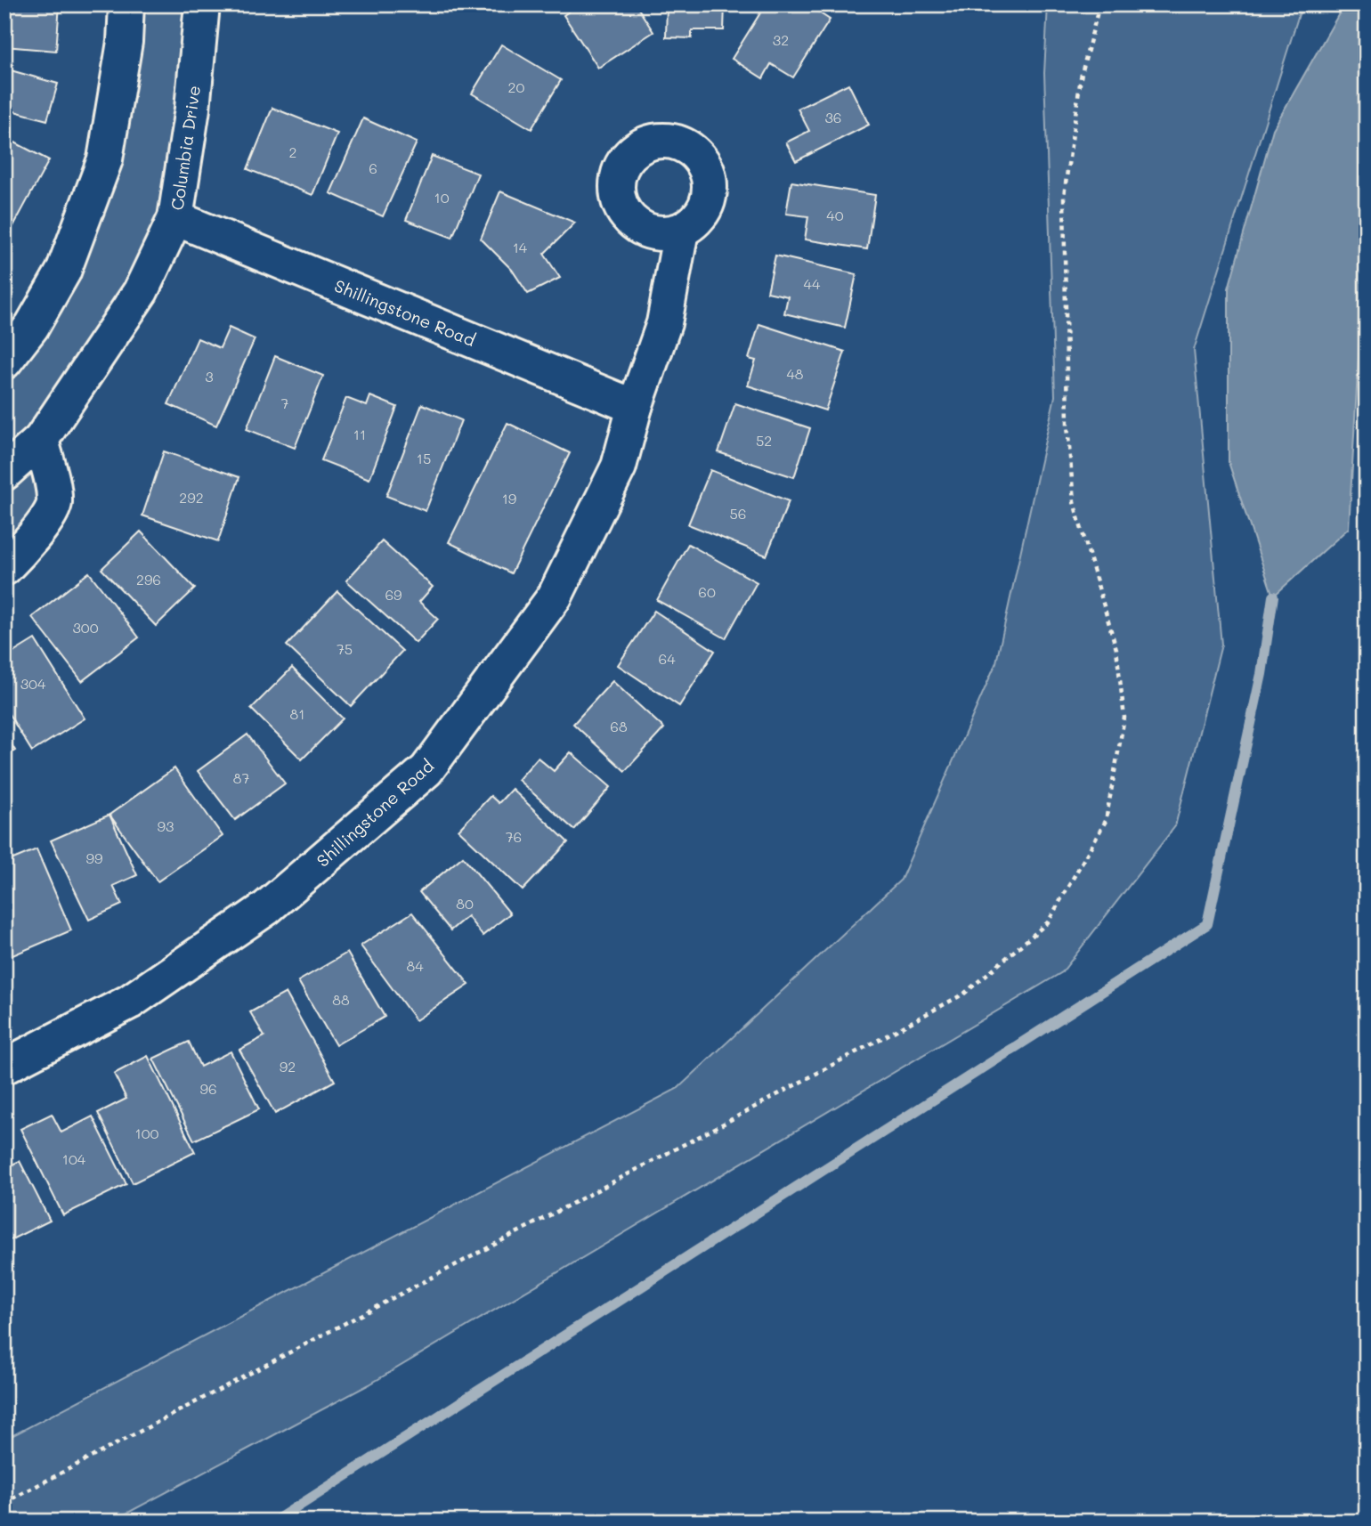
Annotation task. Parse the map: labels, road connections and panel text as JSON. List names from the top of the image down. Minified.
{"streets":{"street":["Columbia Drive","Shillingstone Road"]},"crossings":[["Columbia Drive","Shillingstone Road"]],"house_numbers":["32","20","36","2","6","10","40","14","44","48","3","7","11","52","15","292","19","56","296","60","69","300","75","64","304","81","68","87","93","76","99","80","84","88","92","96","100","104"]}
